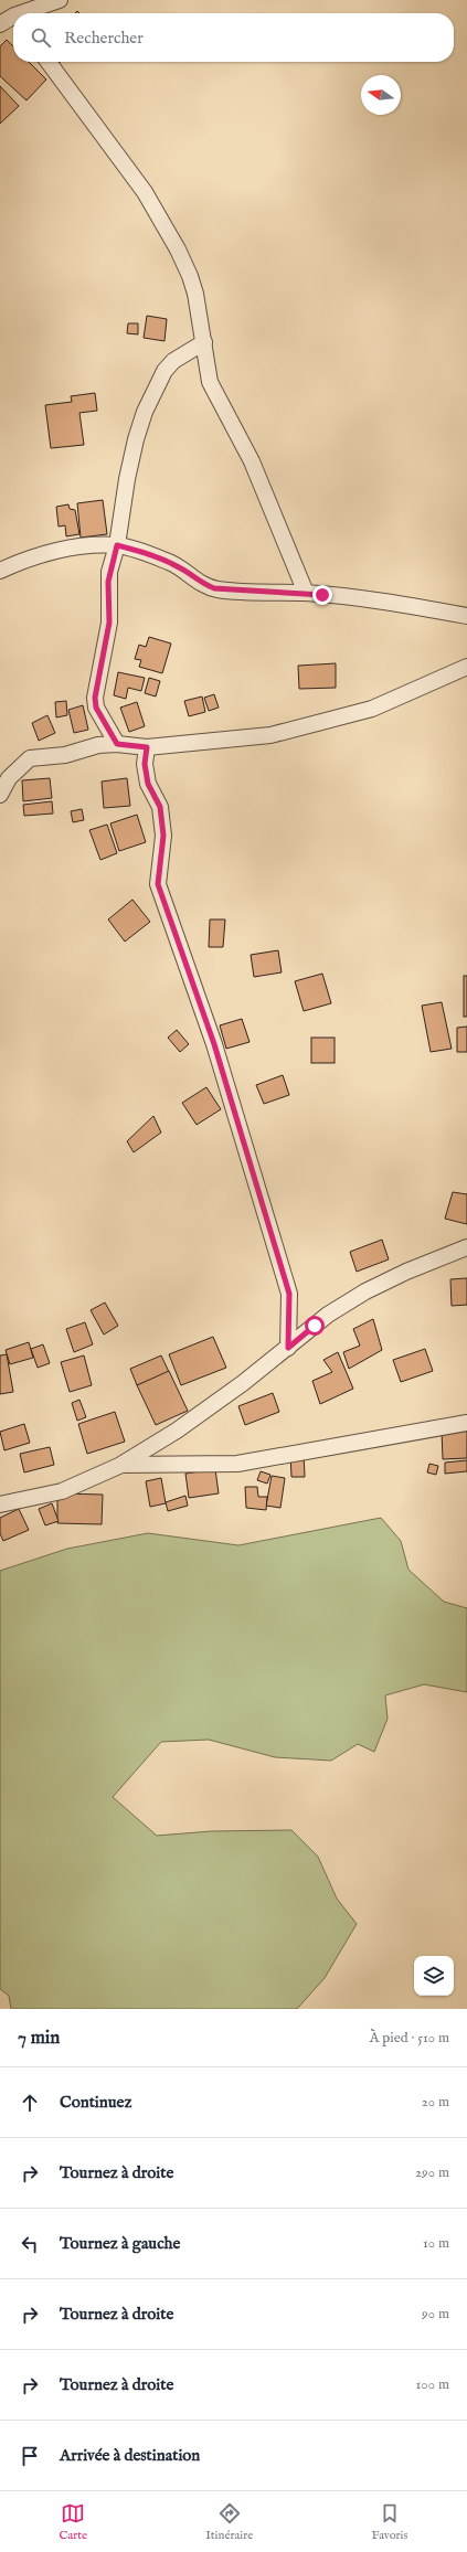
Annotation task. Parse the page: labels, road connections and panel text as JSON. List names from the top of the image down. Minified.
{"north":"left","page":{"search":"Rechercher","heading":["7 min","À pied · 510 m"],"list":[["Continuez","20 m"],["Tournez à droite","290 m"],["Tournez à gauche","10 m"],["Tournez à droite","90 m"],["Tournez à droite","100 m"],"Arrivée à destination"],"nav":["Carte","Itinéraire","Favoris"]}}
